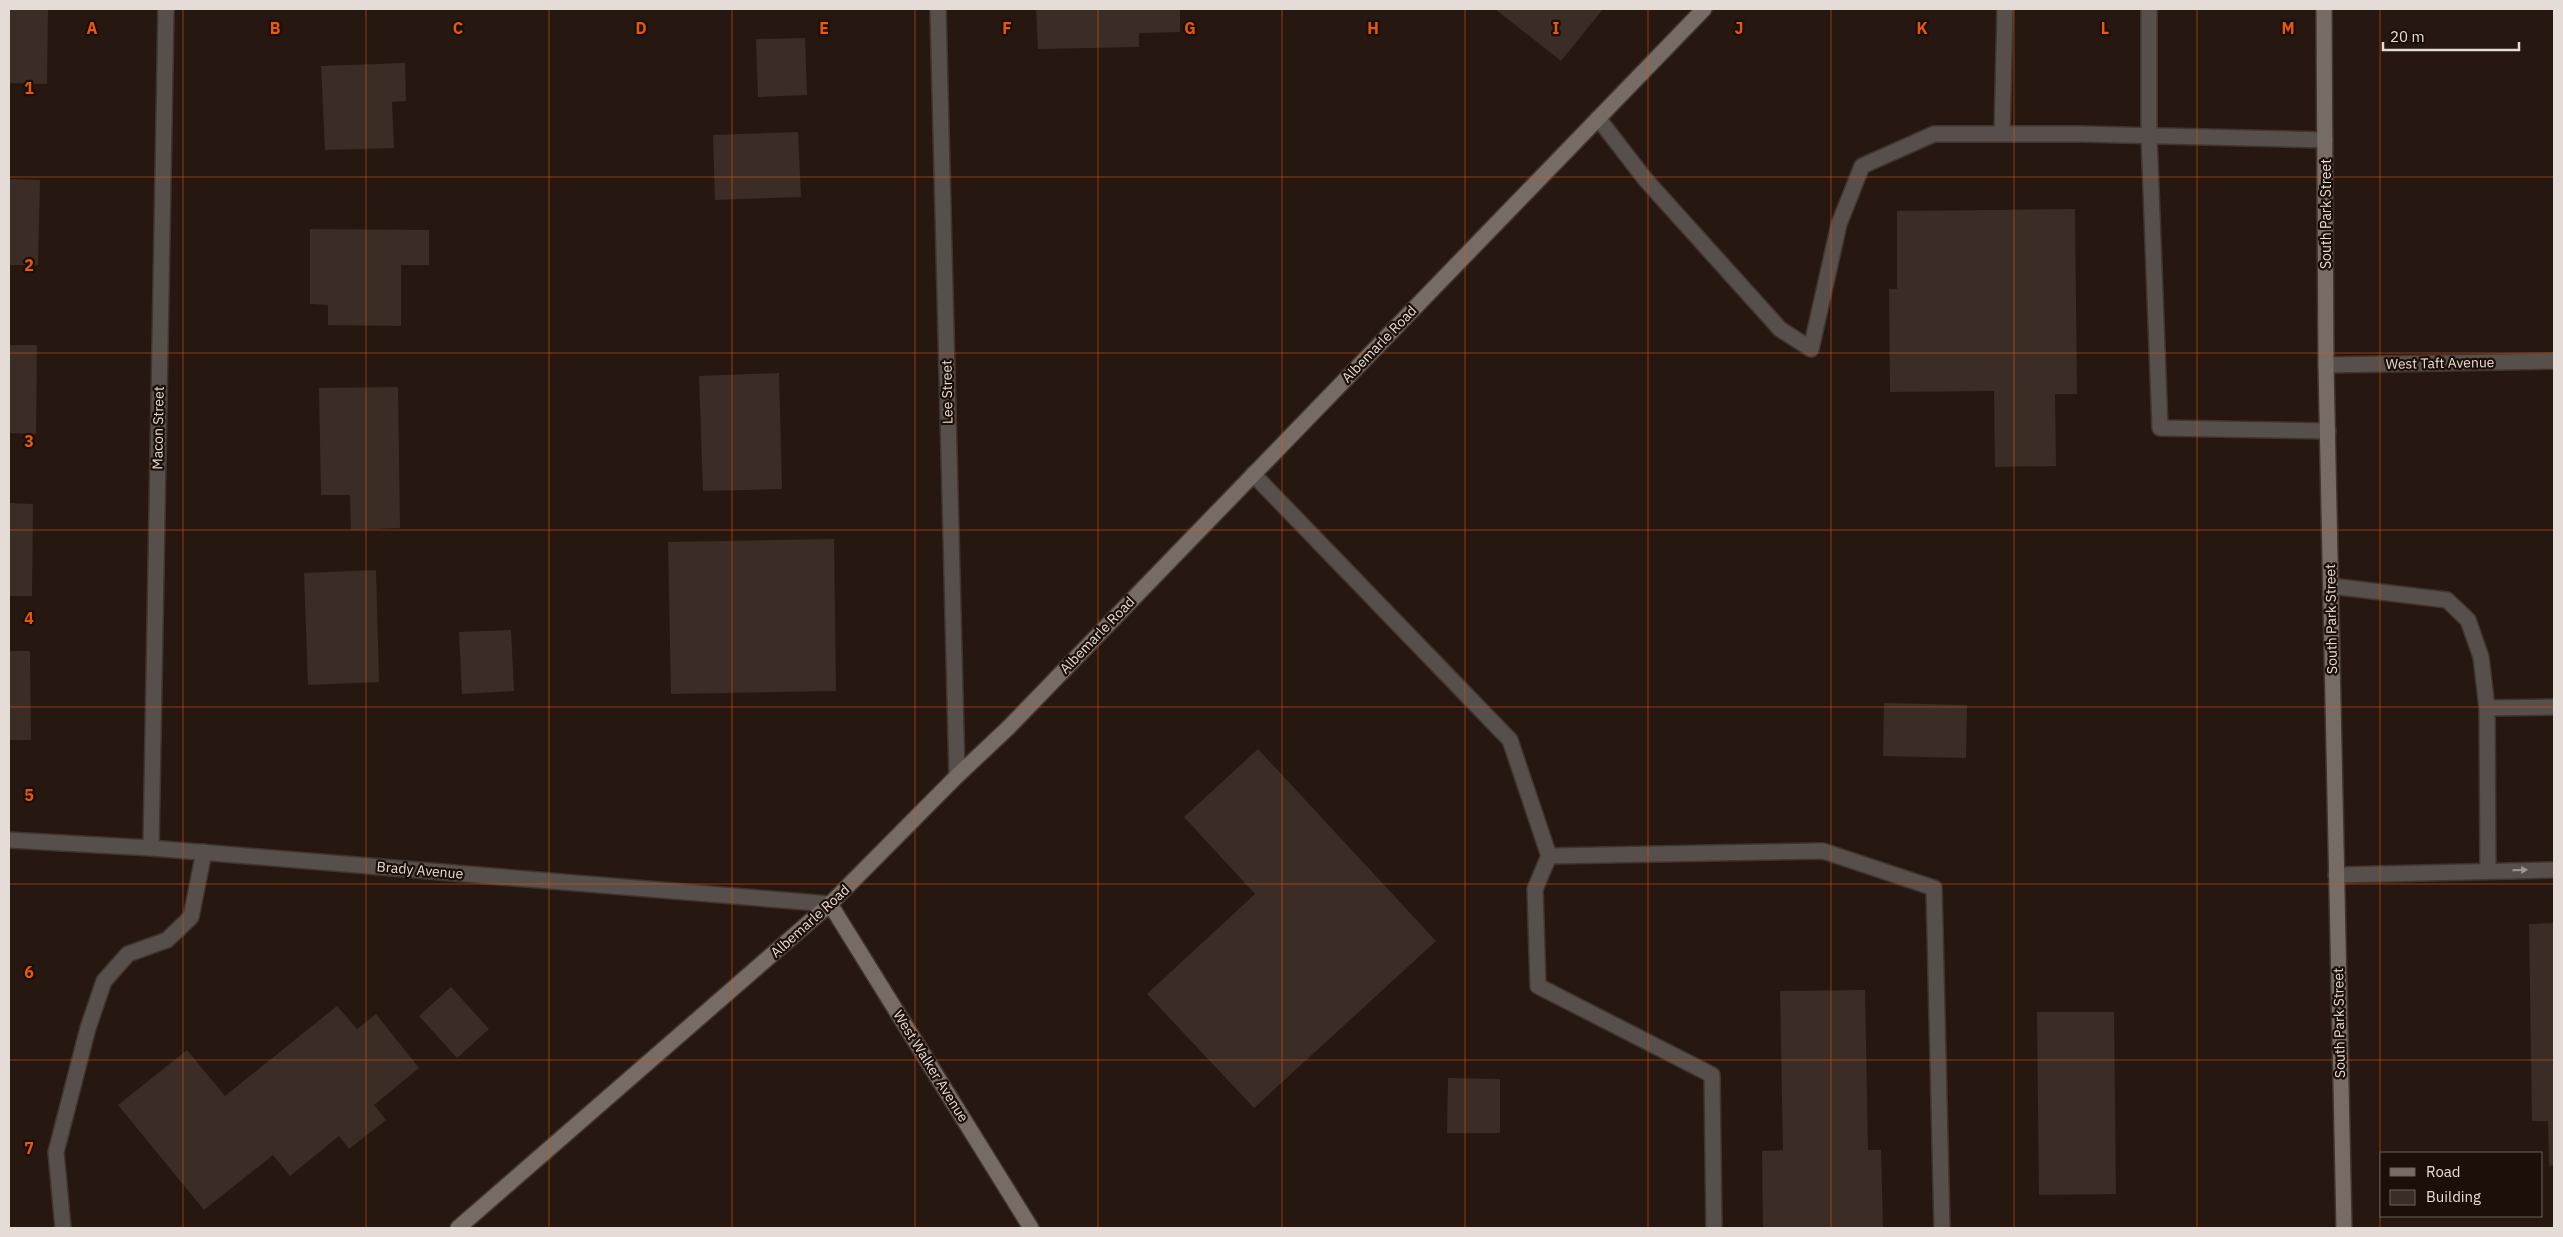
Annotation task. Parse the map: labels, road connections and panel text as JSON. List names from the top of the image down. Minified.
{"streets":{"main road":["South Park Street","Albemarle Road","West Walker Avenue"],"street":["West Taft Avenue","Lee Street","Macon Street","Brady Avenue"]},"crossings":[["South Park Street","West Taft Avenue"],["Albemarle Road","Lee Street"],["Albemarle Road","Brady Avenue"],["Albemarle Road","West Walker Avenue"],["Macon Street","Brady Avenue"],["Brady Avenue","West Walker Avenue"]],"legend":["Road","Building"],"scale_bar":"20 m","grid":{"columns":["A","B","C","D","E","F","G","H","I","J","K","L","M"],"rows":["1","2","3","4","5","6","7"]}}
